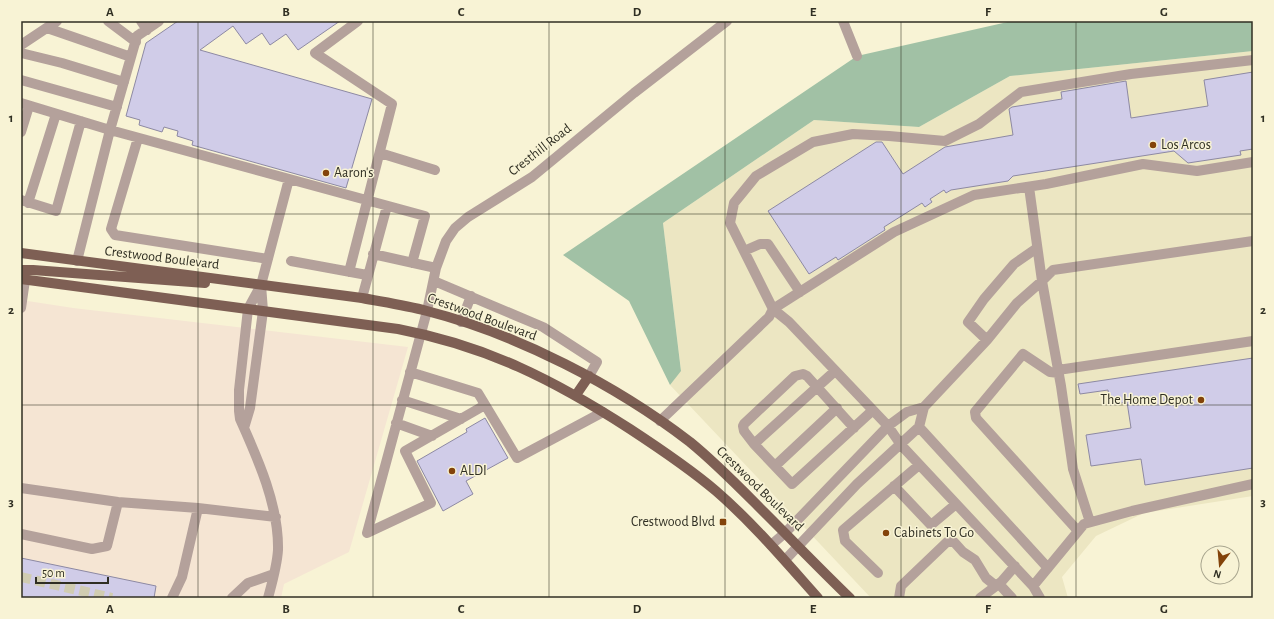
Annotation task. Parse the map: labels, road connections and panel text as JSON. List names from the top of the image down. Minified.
{"streets":{"main road":["Crestwood Boulevard"],"street":["Cresthill Road"]},"crossings":[["Cresthill Road","Crestwood Boulevard"]],"places":{"other":["Los Arcos","Aaron's","The Home Depot","ALDI","Cabinets To Go"],"transit":["Crestwood Blvd"]},"scale_bar":"50 m","north":"bottom","grid":{"columns":["A","B","C","D","E","F","G"],"rows":["1","2","3"]}}
